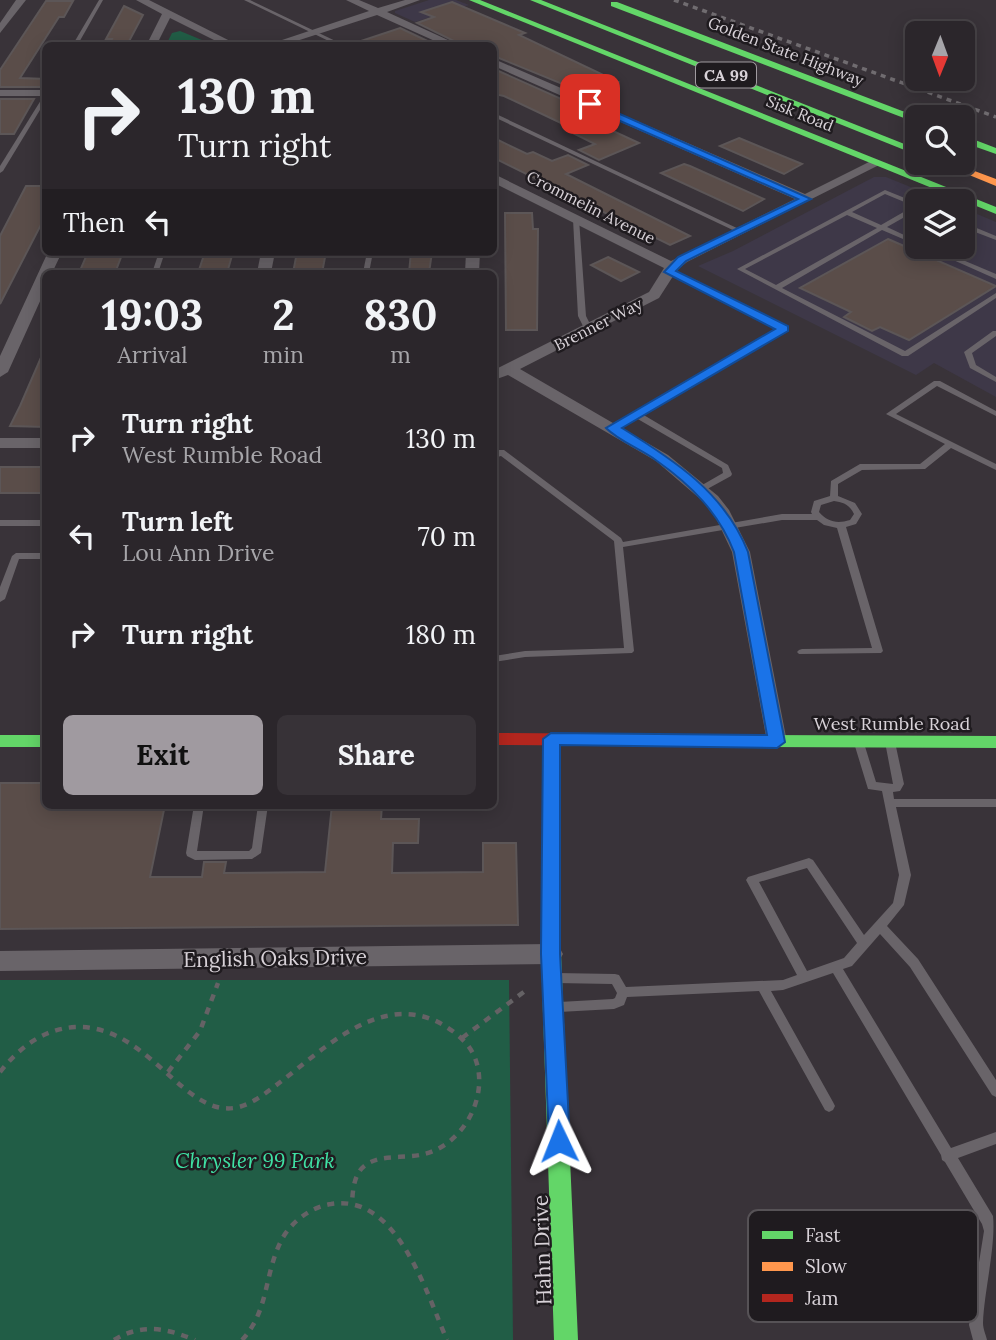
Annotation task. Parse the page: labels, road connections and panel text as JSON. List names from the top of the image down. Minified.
{"streets":{"main road":["Golden State Highway","CA 99","Sisk Road","West Rumble Road","Hahn Drive"],"street":["Crommelin Avenue","Brenner Way","English Oaks Drive"]},"crossings":[["Sisk Road","Brenner Way"],["Crommelin Avenue","Brenner Way"],["West Rumble Road","Hahn Drive"],["English Oaks Drive","Hahn Drive"]],"parks":["Chrysler 99 Park"],"legend":["Fast","Slow","Jam"],"north":"bottom","page":{"turn":["130 m","Turn right"],"then":"Then","eta":["19:03","Arrival","2","min","830","m"],"list":[{"name":"Turn right","note":"West Rumble Road","value":"130 m"},{"name":"Turn left","note":"Lou Ann Drive","value":"70 m"},{"name":"Turn right","value":"180 m"}],"buttons":["Exit","Share"]}}
